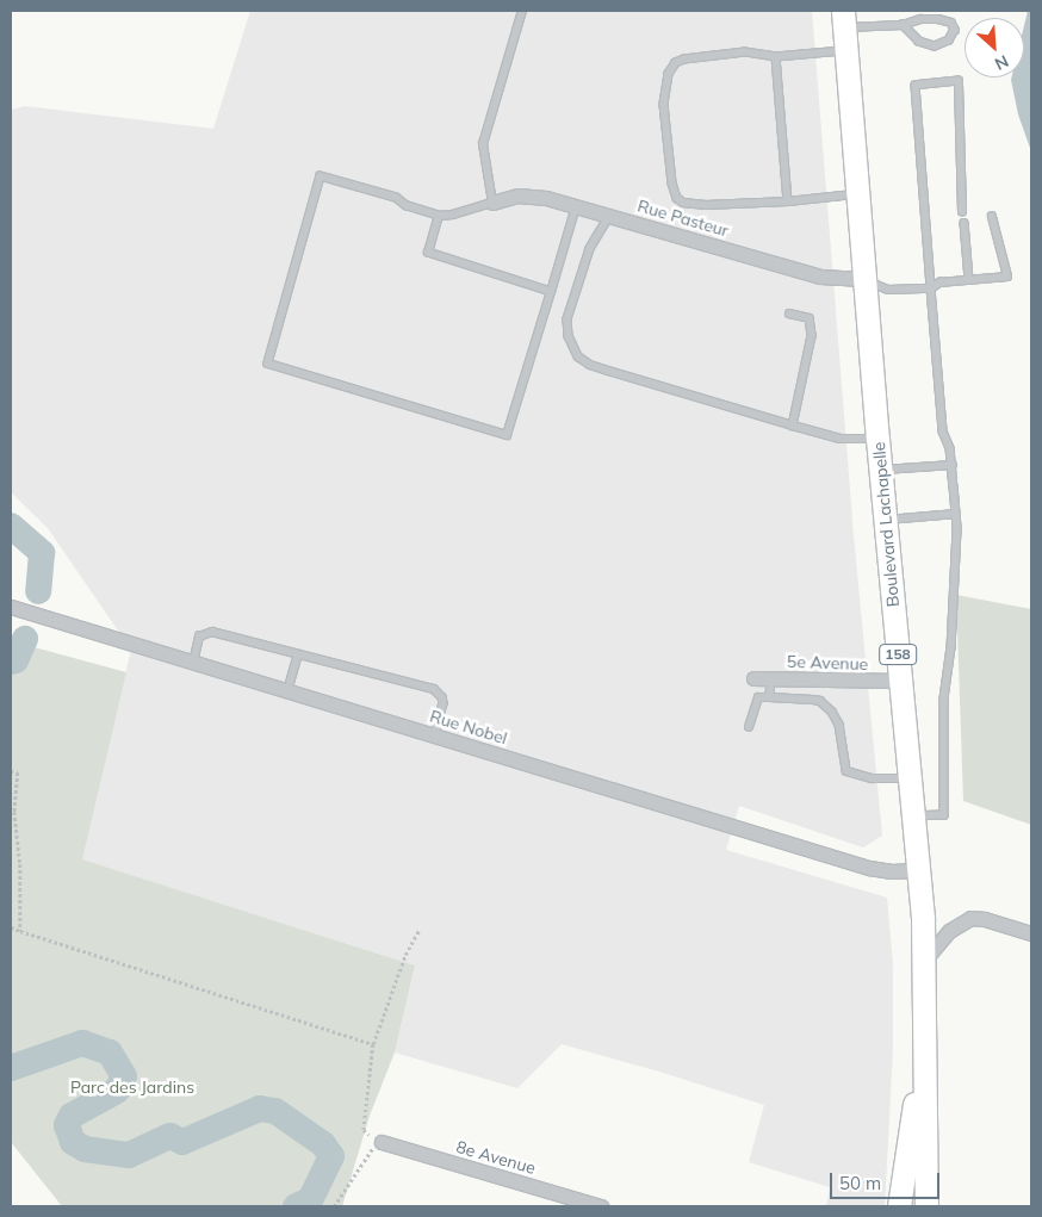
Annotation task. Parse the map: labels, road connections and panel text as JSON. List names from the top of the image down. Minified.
{"streets":{"main road":["Boulevard Lachapelle","158"],"street":["Rue Pasteur","5e Avenue","Rue Nobel","8e Avenue"]},"crossings":[["Rue Pasteur","Boulevard Lachapelle"],["Boulevard Lachapelle","5e Avenue"],["Boulevard Lachapelle","Rue Nobel"]],"parks":["Parc des Jardins"],"scale_bar":"50 m","north":"bottom right"}
